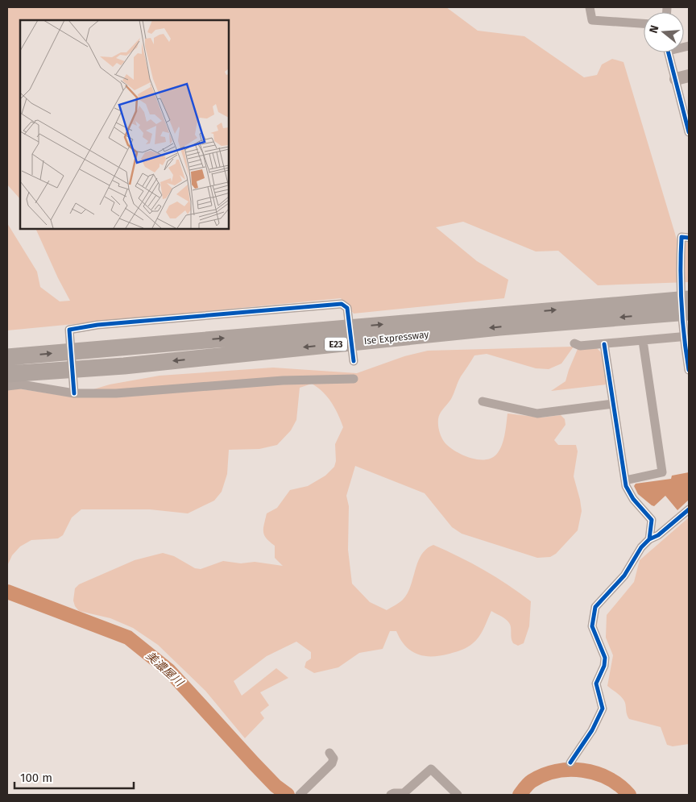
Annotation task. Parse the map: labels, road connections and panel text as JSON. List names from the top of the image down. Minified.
{"streets":{"highway":["Ise Expressway","E23"]},"water":["美濃屋川"],"scale_bar":"100 m","north":"left"}
